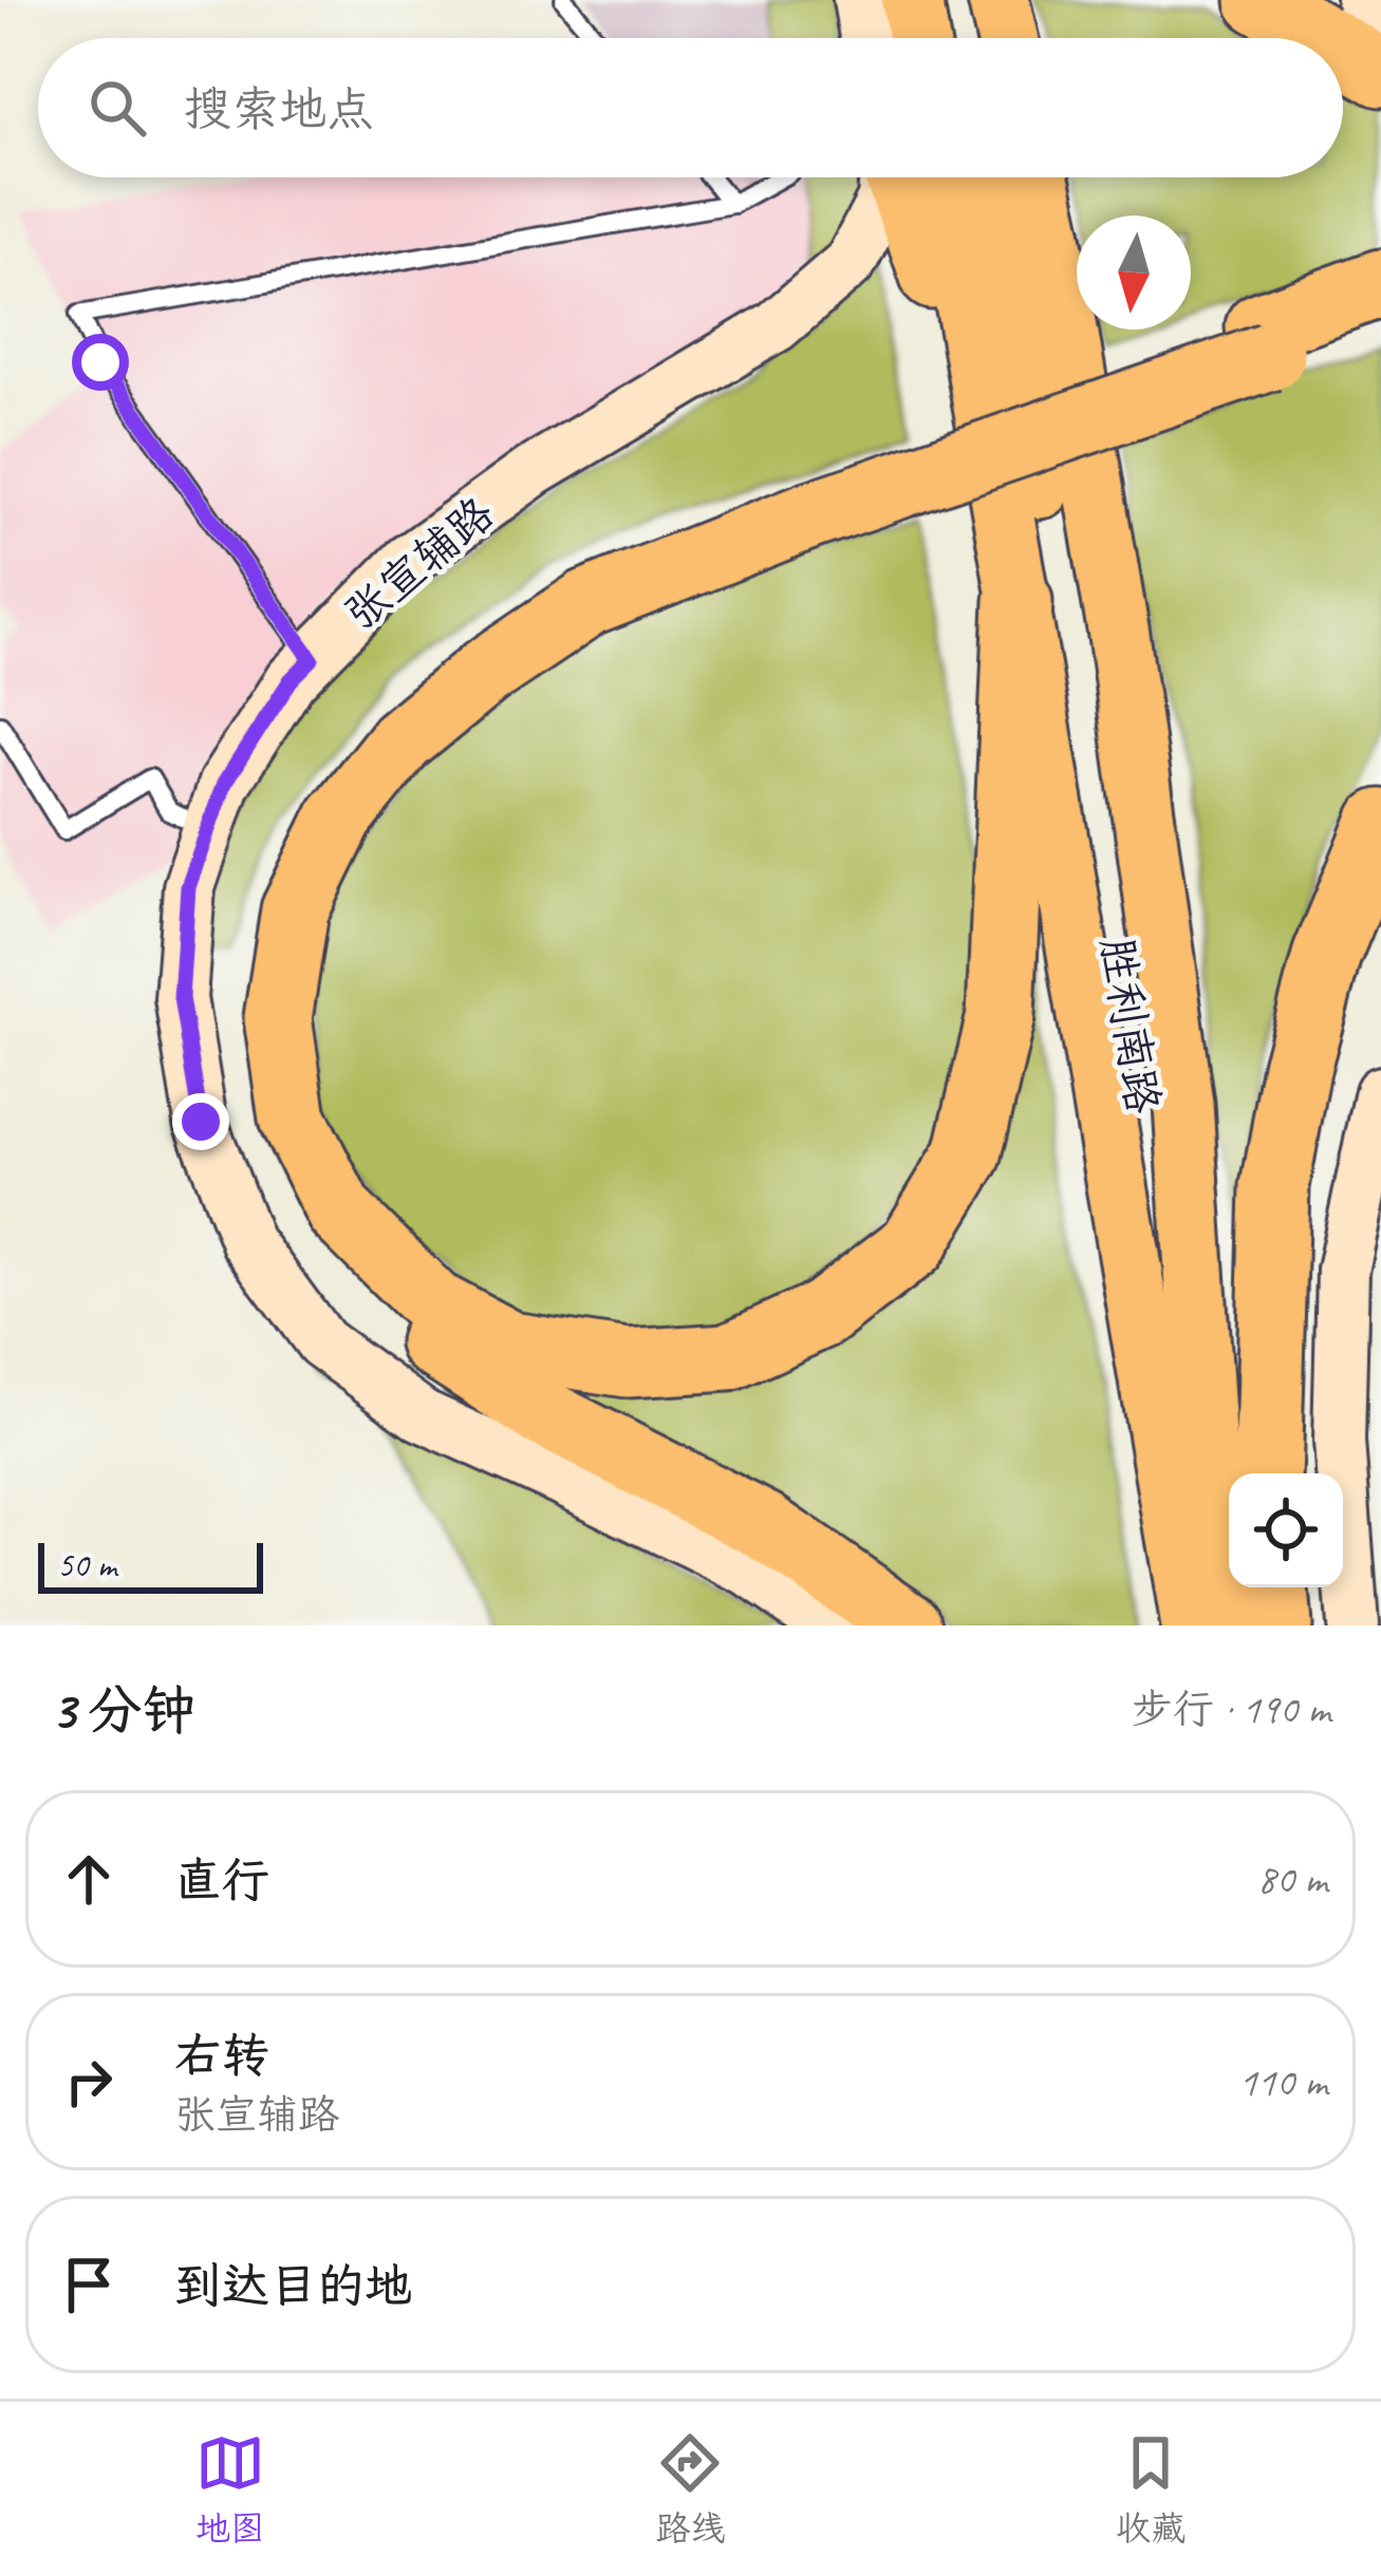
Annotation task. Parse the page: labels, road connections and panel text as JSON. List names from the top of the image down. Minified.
{"streets":{"highway":["胜利南路"],"main road":["张宣辅路"]},"scale_bar":"50 m","north":"bottom","page":{"search":"搜索地点","scale":"50 m","heading":["3 分钟","步行 · 190 m"],"list":[["直行","80 m"],["右转","张宣辅路","110 m"],"到达目的地"],"nav":["地图","路线","收藏"]}}
